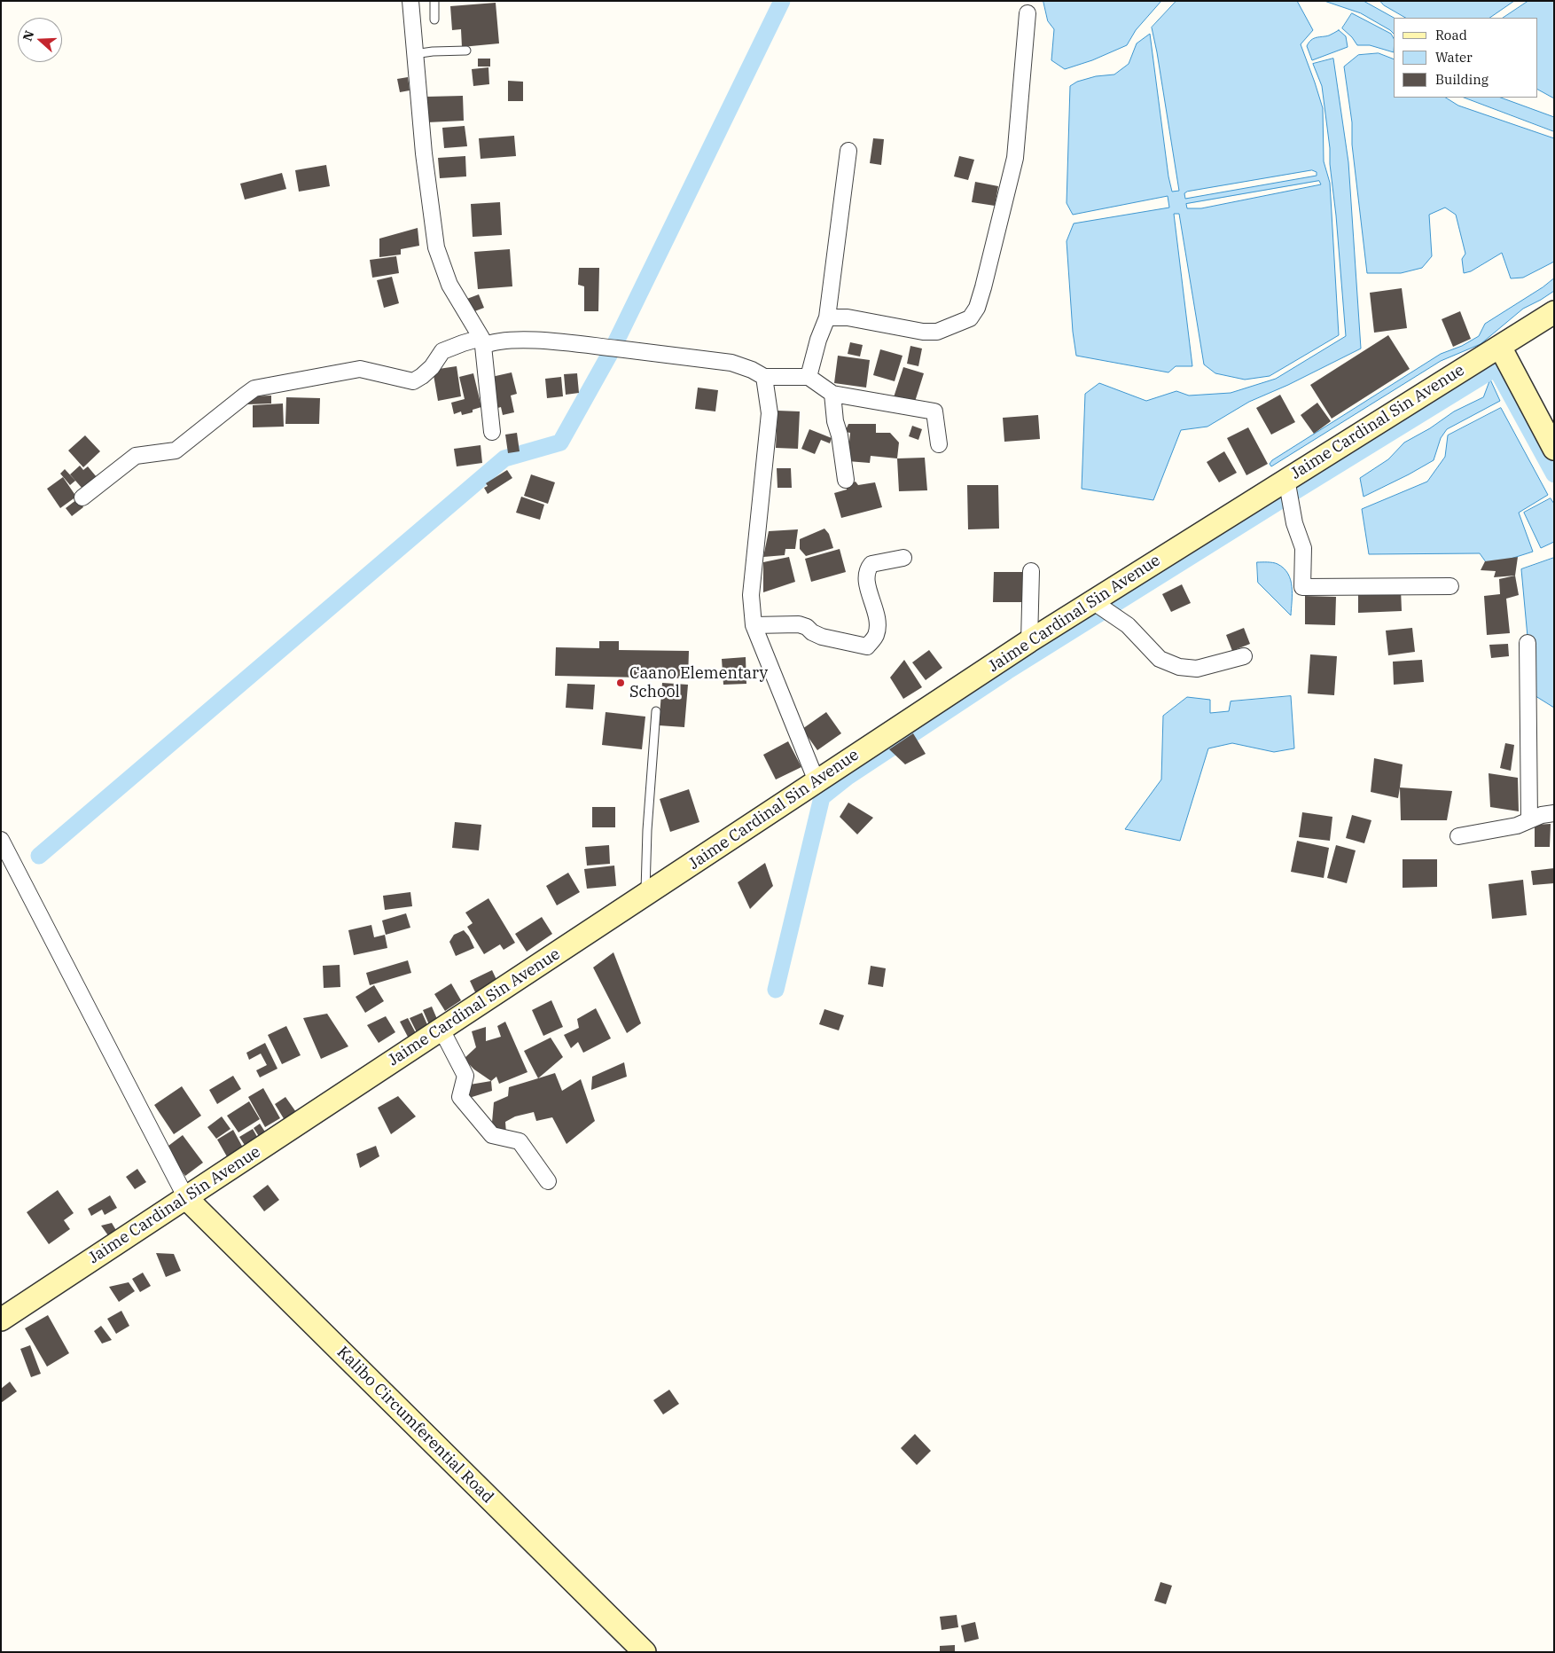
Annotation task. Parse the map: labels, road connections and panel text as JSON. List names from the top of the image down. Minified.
{"streets":{"main road":["Jaime Cardinal Sin Avenue","Kalibo Circumferential Road"]},"crossings":[["Jaime Cardinal Sin Avenue","Kalibo Circumferential Road"]],"places":["Caano Elementary School"],"legend":["Road","Water","Building"],"north":"left"}
